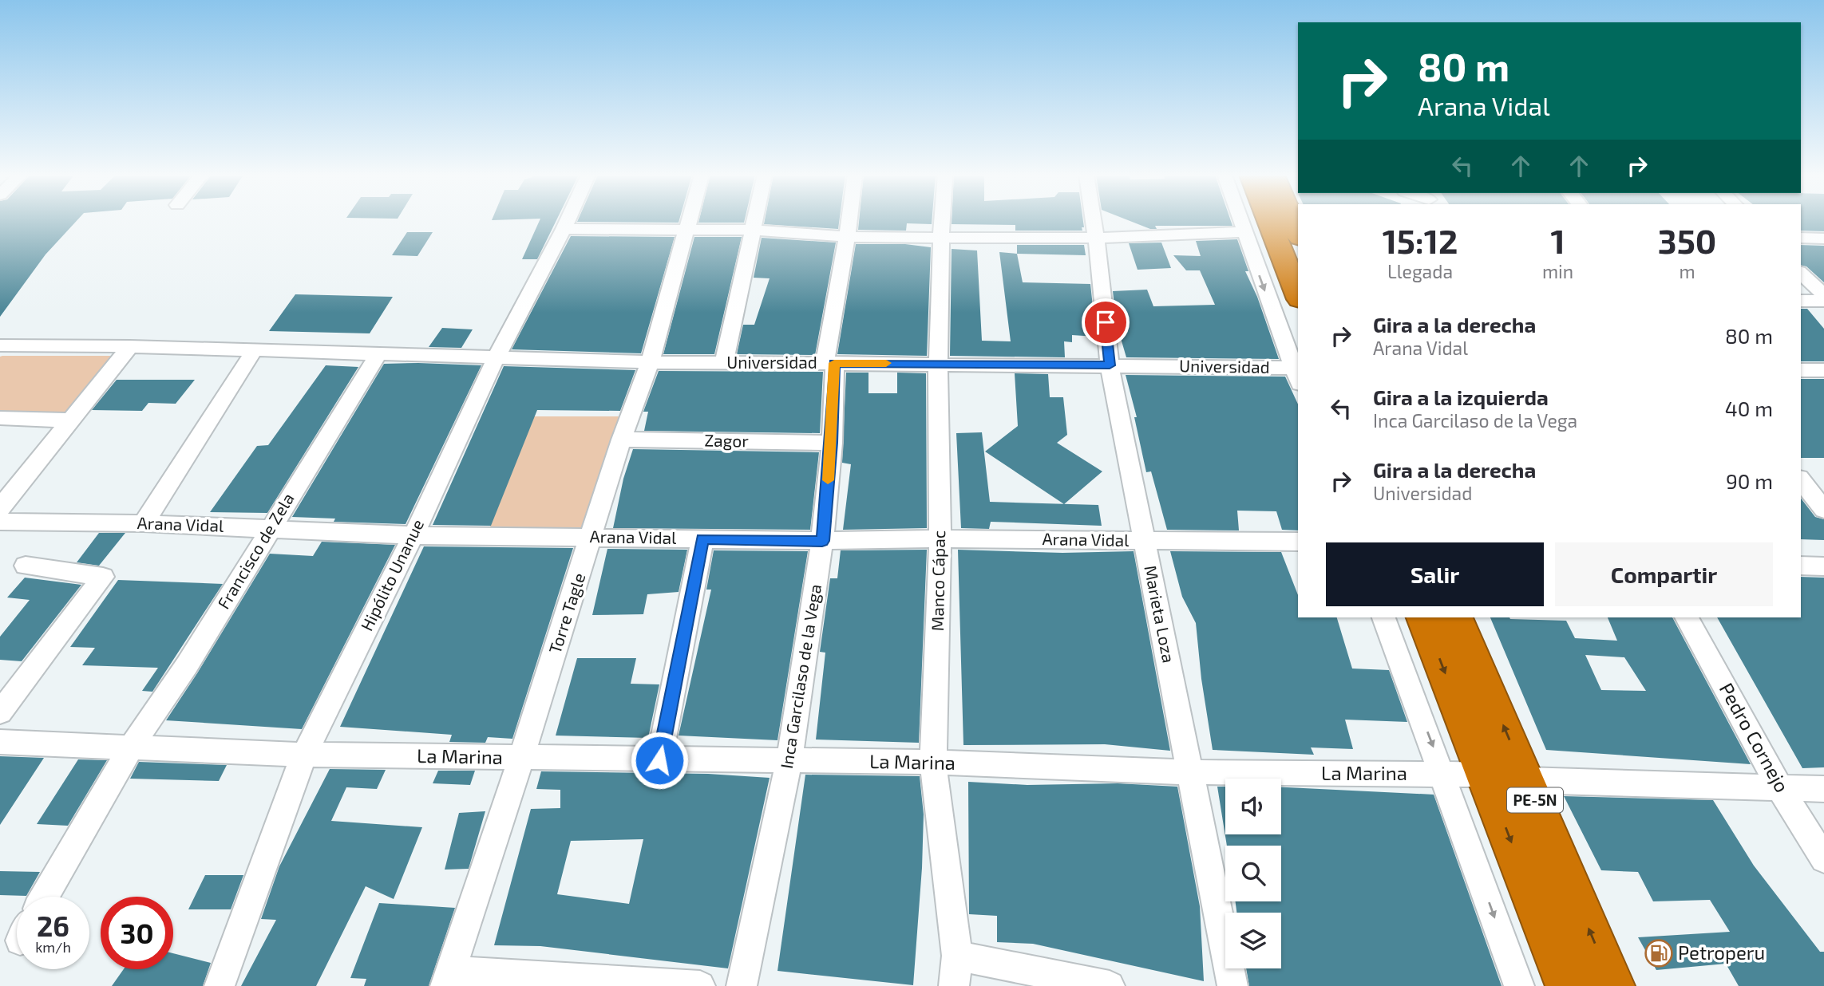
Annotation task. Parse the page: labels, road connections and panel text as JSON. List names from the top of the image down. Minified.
{"streets":{"highway":["PE-5N"],"street":["Universidad","Zagor","Arana Vidal","Francisco de Zela","Hipólito Unanue","Manco Cápac","Torre Tagle","Marieta Loza","Inca Garcilaso de la Vega","Pedro Cornejo","La Marina"]},"crossings":[["Universidad","Francisco de Zela"],["Universidad","Hipólito Unanue"],["Universidad","Manco Cápac"],["Universidad","Torre Tagle"],["Universidad","Marieta Loza"],["Universidad","Inca Garcilaso de la Vega"],["Zagor","Torre Tagle"],["Zagor","Inca Garcilaso de la Vega"],["Arana Vidal","Francisco de Zela"],["Arana Vidal","Hipólito Unanue"],["Arana Vidal","Manco Cápac"],["Arana Vidal","Torre Tagle"],["Arana Vidal","Marieta Loza"],["Arana Vidal","Inca Garcilaso de la Vega"],["Francisco de Zela","La Marina"],["Hipólito Unanue","La Marina"],["Manco Cápac","La Marina"],["Torre Tagle","La Marina"],["Marieta Loza","La Marina"],["Inca Garcilaso de la Vega","La Marina"],["Pedro Cornejo","La Marina"],["La Marina","PE-5N"]],"places":{"fuel station":["Petroperu"]},"page":{"turn":["80 m","Arana Vidal"],"eta":["15:12","Llegada","1","min","350","m"],"list":[{"name":"Gira a la derecha","note":"Arana Vidal","value":"80 m"},{"name":"Gira a la izquierda","note":"Inca Garcilaso de la Vega","value":"40 m"},{"name":"Gira a la derecha","note":"Universidad","value":"90 m"}],"buttons":["Salir","Compartir"],"speed":"26 km/h","limit":"30"}}
